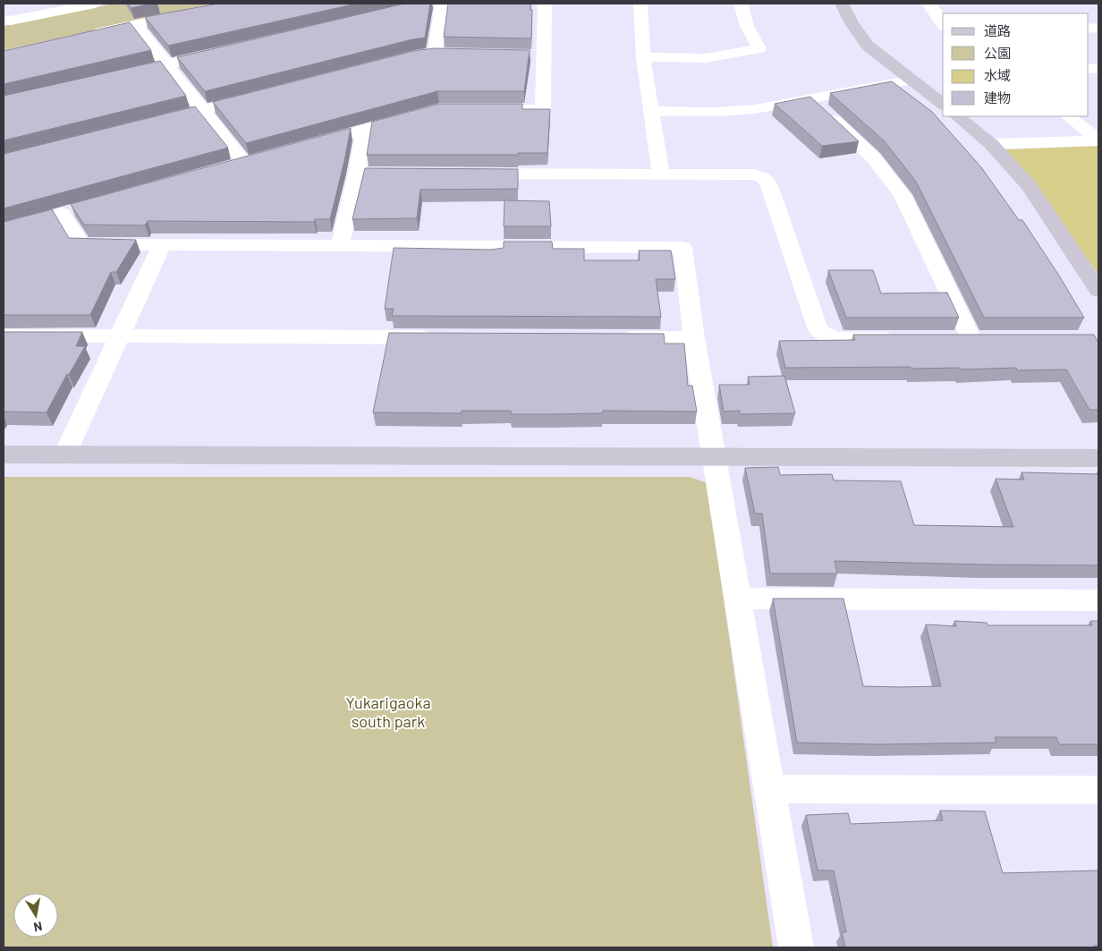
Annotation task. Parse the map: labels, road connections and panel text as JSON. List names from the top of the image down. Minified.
{"parks":["Yukarigaoka south park"],"legend":["道路","公園","水域","建物"],"north":"bottom"}
